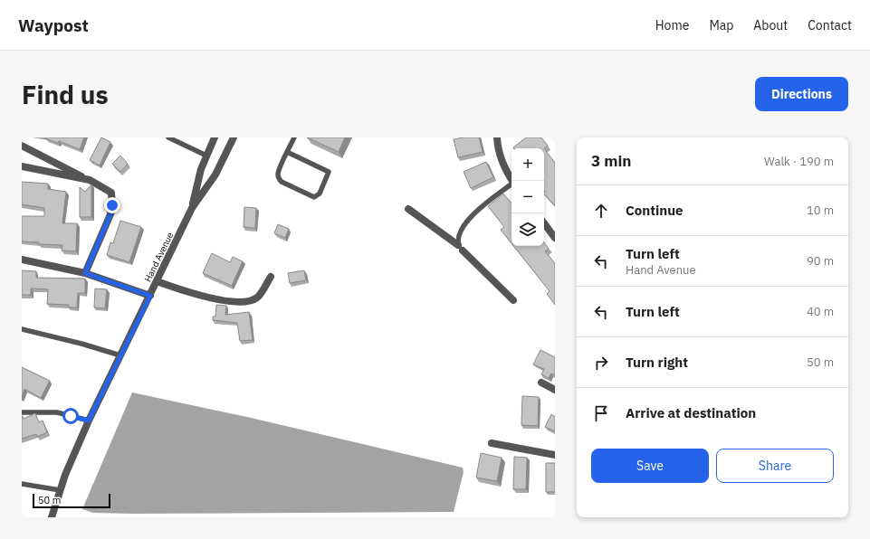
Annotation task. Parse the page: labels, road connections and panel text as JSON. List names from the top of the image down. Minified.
{"streets":{"street":["Hand Avenue"]},"scale_bar":"50 m","page":{"header":"Waypost","nav":["Home","Map","About","Contact"],"buttons":["Directions",["Save","Share"]],"title":"Find us","heading":["3 min","Walk · 190 m"],"map_buttons":["+","−"],"list":[["Continue","10 m"],["Turn left","Hand Avenue","90 m"],["Turn left","40 m"],["Turn right","50 m"],"Arrive at destination"],"scale":"50 m"}}
